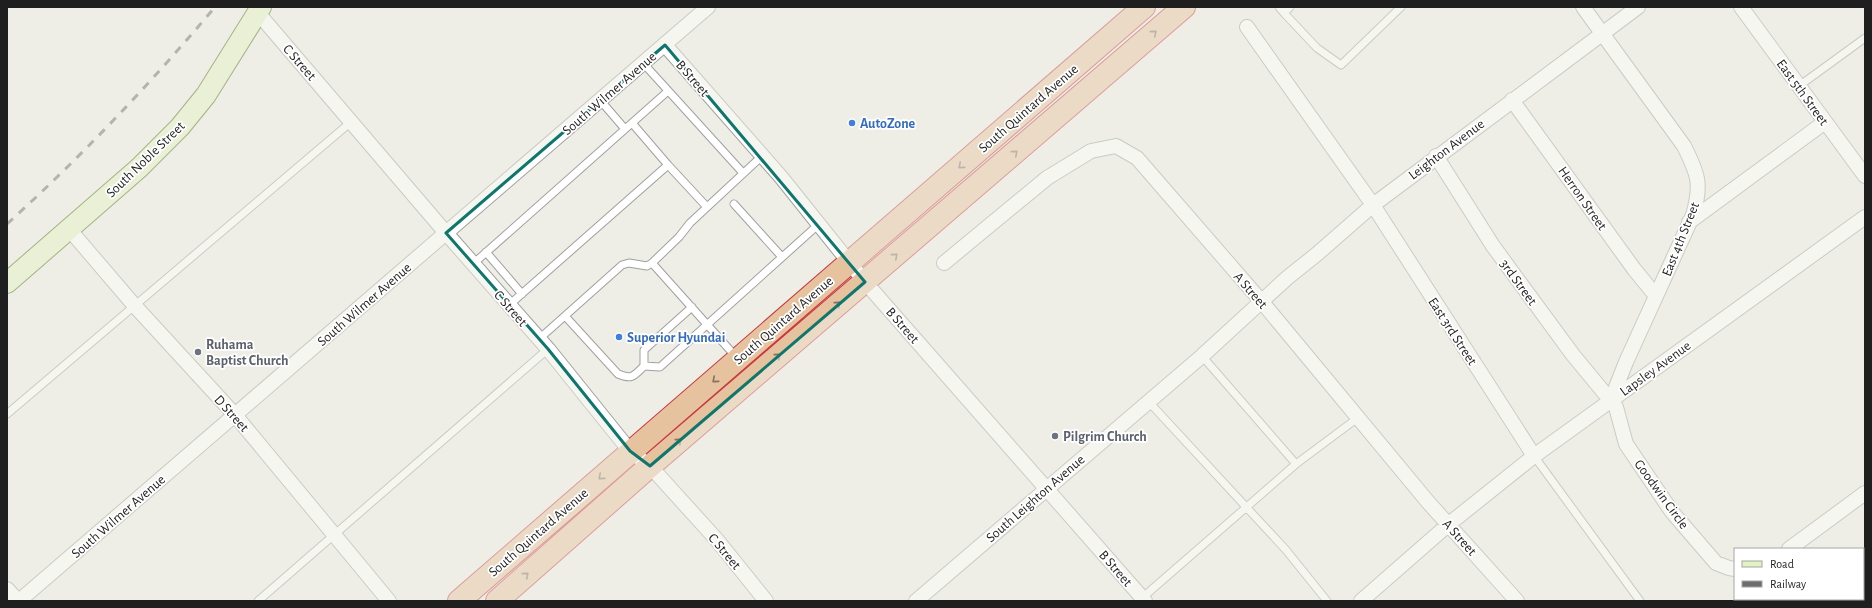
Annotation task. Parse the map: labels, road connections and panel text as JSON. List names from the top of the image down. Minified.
{"streets":{"highway":["South Quintard Avenue"],"main road":["South Noble Street"],"street":["C Street","B Street","East 5th Street","South Wilmer Avenue","Leighton Avenue","Herron Street","East 4th Street","3rd Street","A Street","East 3rd Street","Lapsley Avenue","D Street","Goodwin Circle","South Leighton Avenue"]},"crossings":[["C Street","South Wilmer Avenue"],["C Street","South Quintard Avenue"],["C Street","South Noble Street"],["B Street","South Wilmer Avenue"],["B Street","South Quintard Avenue"],["B Street","South Leighton Avenue"],["South Wilmer Avenue","D Street"],["Leighton Avenue","Herron Street"],["Leighton Avenue","East 4th Street"],["Leighton Avenue","3rd Street"],["Leighton Avenue","A Street"],["Leighton Avenue","East 3rd Street"],["Leighton Avenue","South Leighton Avenue"],["South Noble Street","D Street"],["Herron Street","East 4th Street"],["East 4th Street","3rd Street"],["East 4th Street","Lapsley Avenue"],["East 4th Street","Goodwin Circle"],["3rd Street","Lapsley Avenue"],["3rd Street","Goodwin Circle"],["A Street","Lapsley Avenue"],["A Street","South Leighton Avenue"],["East 3rd Street","Lapsley Avenue"],["Lapsley Avenue","Goodwin Circle"]],"places":["AutoZone","Superior Hyundai","Ruhama Baptist Church","Pilgrim Church"],"legend":["Road","Railway"]}
